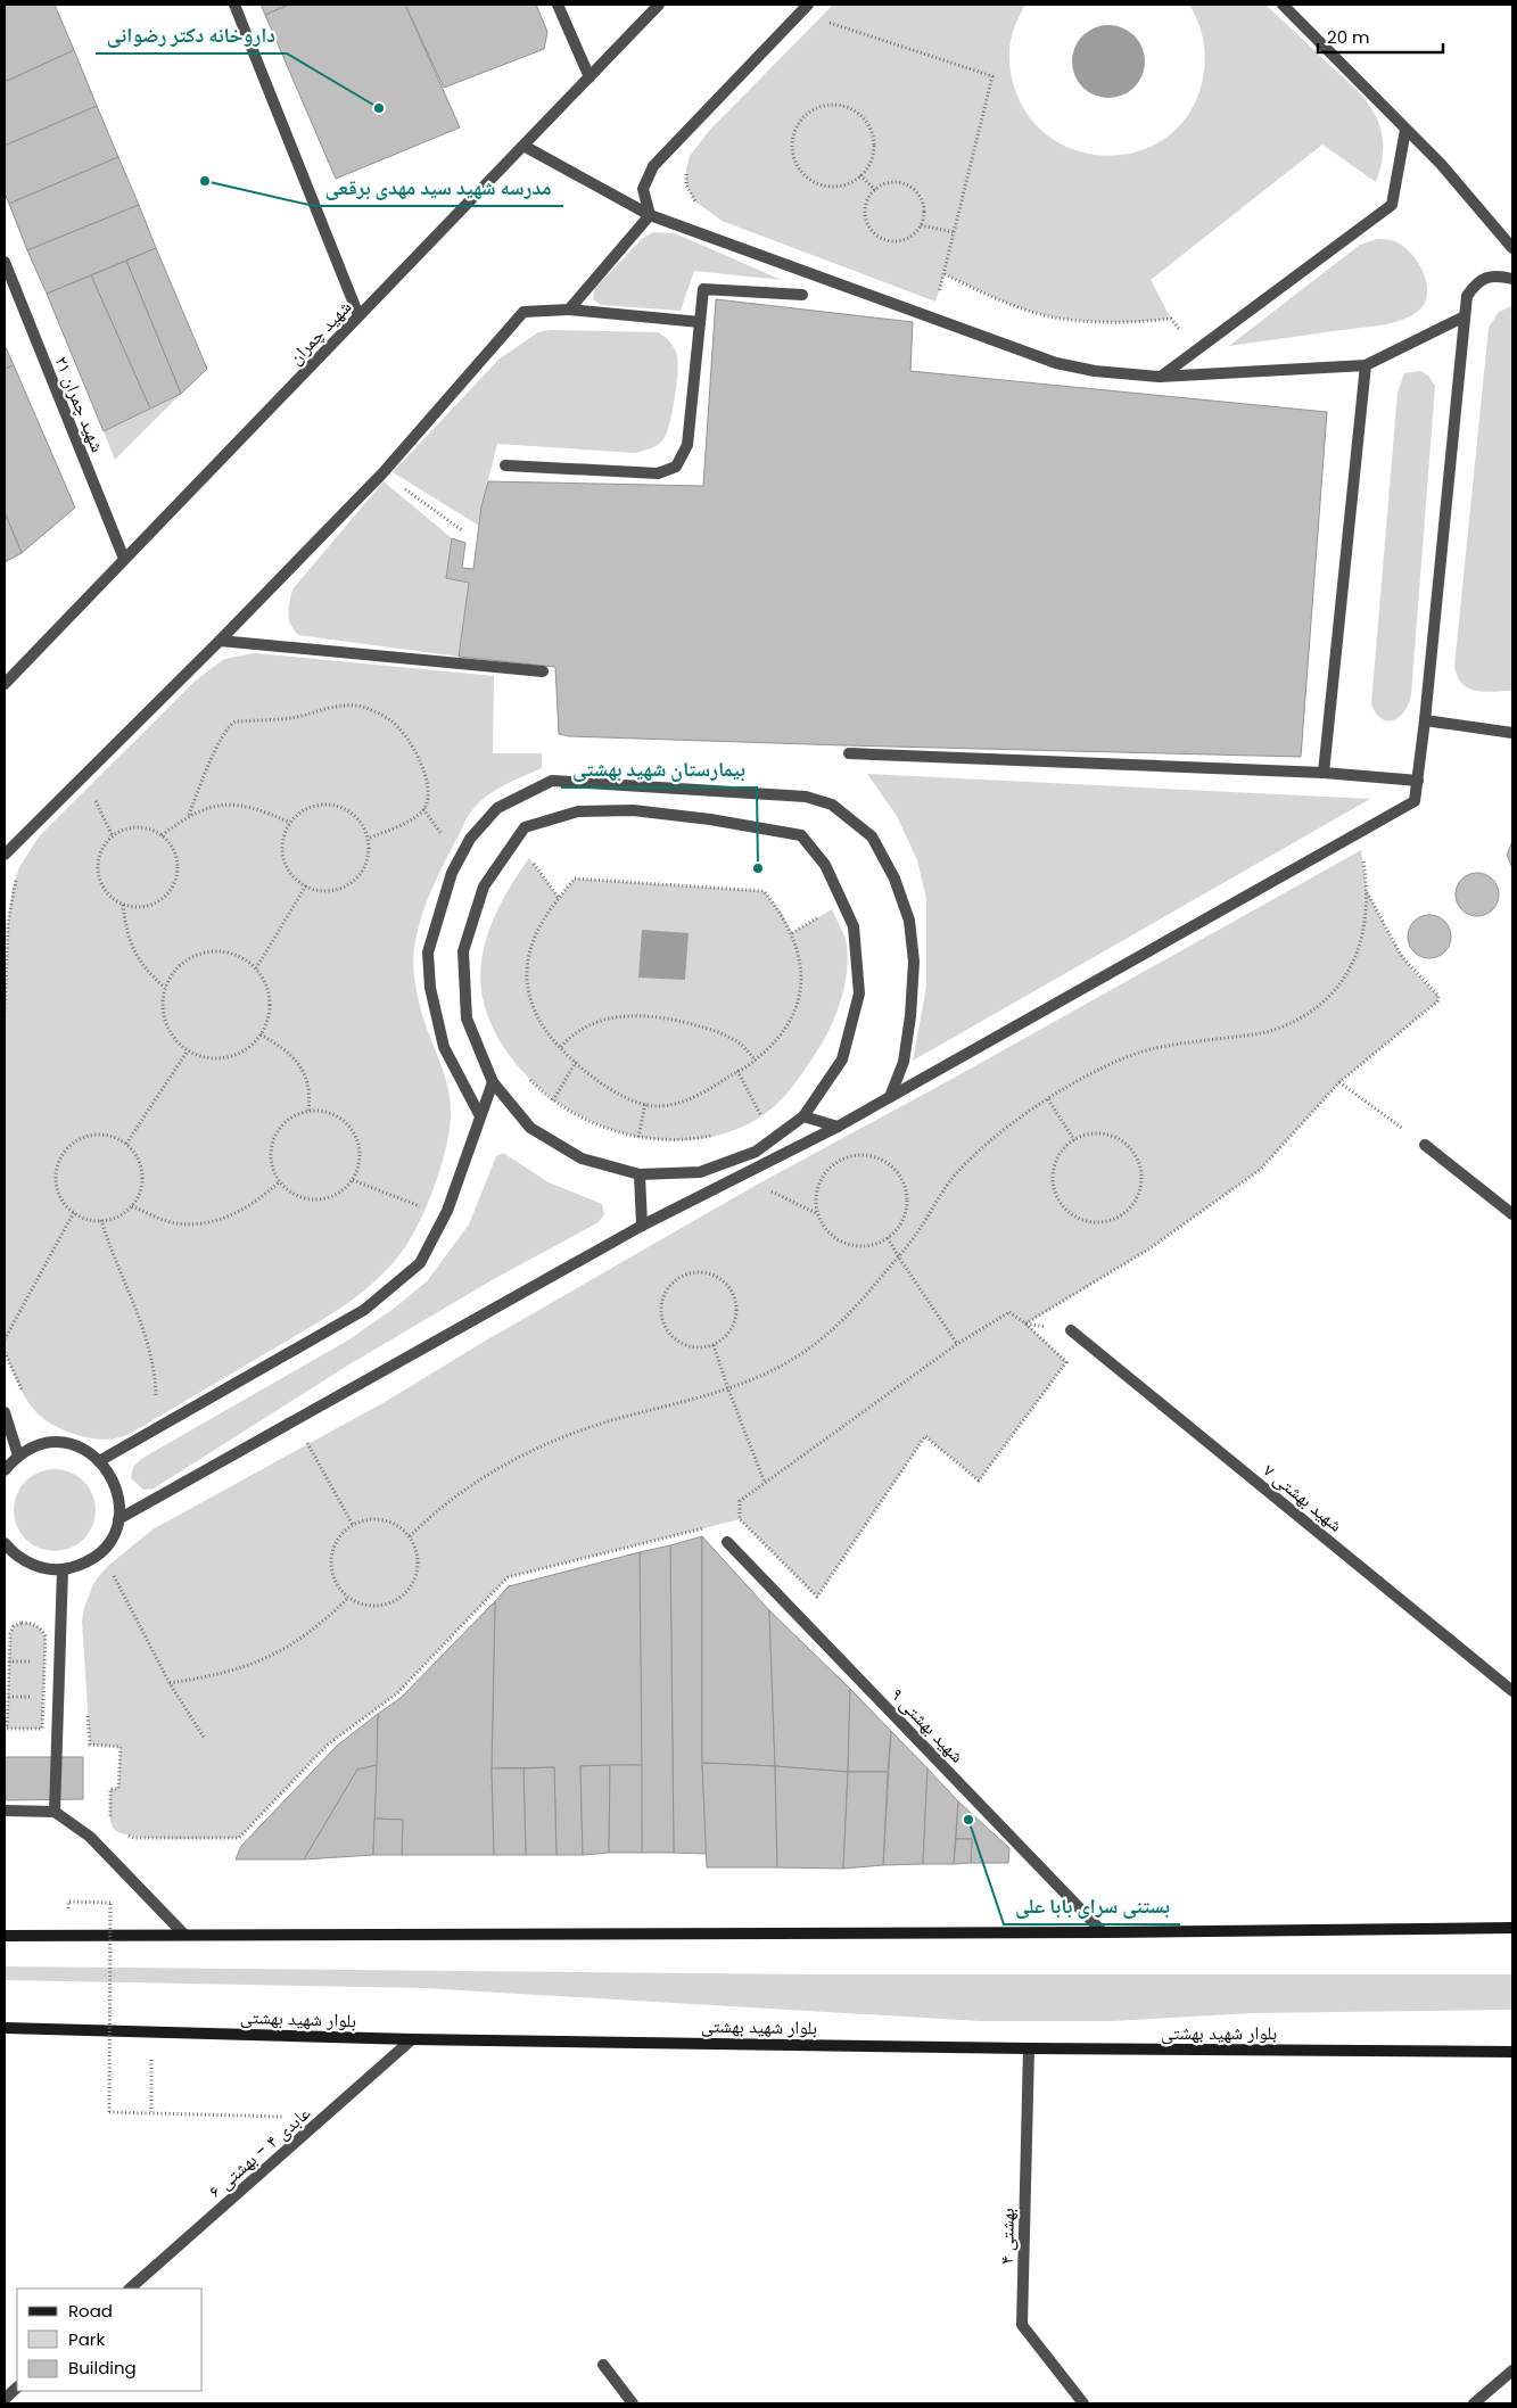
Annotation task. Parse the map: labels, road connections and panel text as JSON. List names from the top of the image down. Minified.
{"streets":{"main road":["بلوار شهید بهشتی"],"street":["شهید چمران","شهید چمران ۲۱","شهید بهشتی ۷","شهید بهشتی ۹","عابدی ۴ - بهشتی ۶","بهشتی ۴"]},"crossings":[["شهید چمران","شهید چمران ۲۱"],["بلوار شهید بهشتی","عابدی ۴ - بهشتی ۶"],["بلوار شهید بهشتی","بهشتی ۴"]],"places":["داروخانه دکتر رضوانی","مدرسه شهید سید مهدی برقعی","بیمارستان شهید بهشتی","بستنی سرای بابا علی"],"legend":["Road","Park","Building"],"scale_bar":"20 m"}
